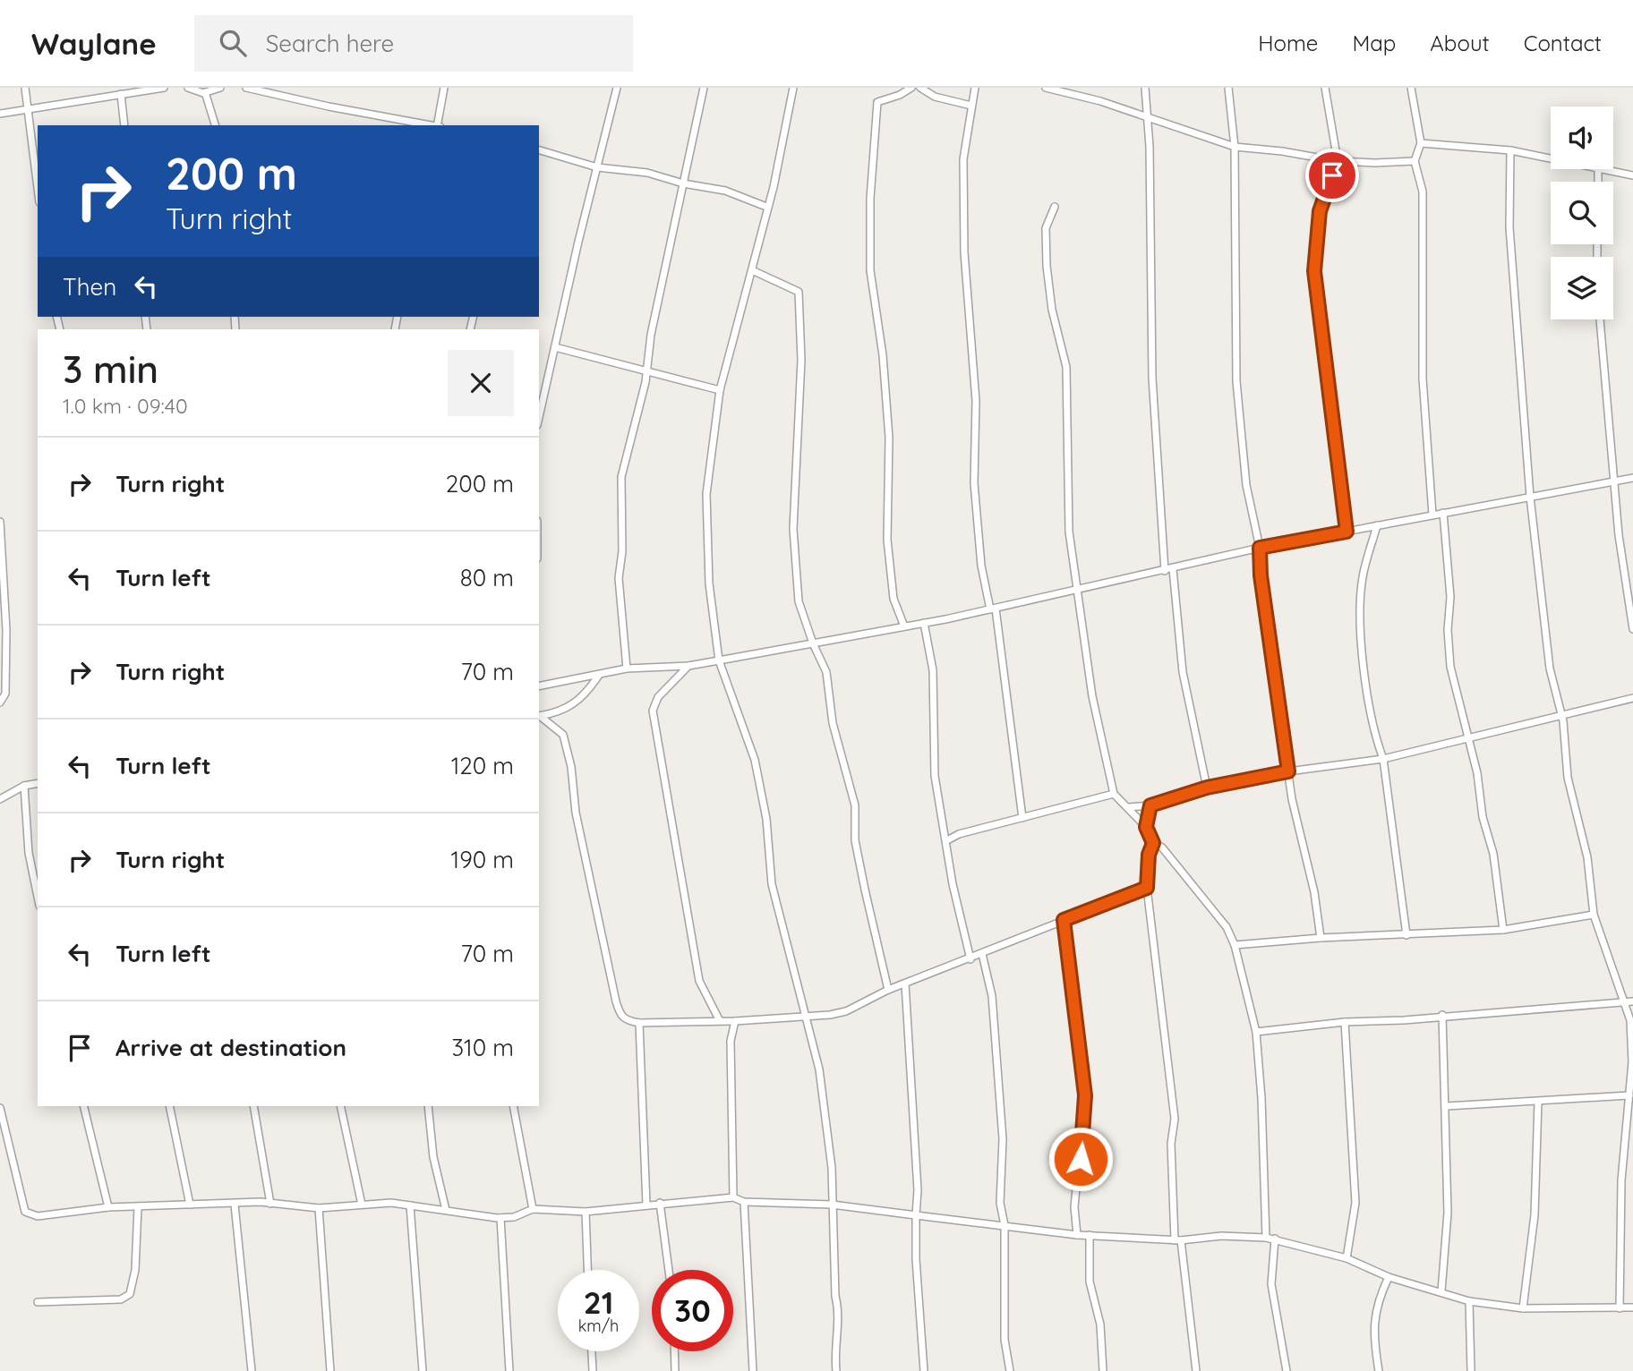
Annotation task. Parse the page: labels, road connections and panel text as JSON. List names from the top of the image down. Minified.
{"page":{"header":"Waylane","search":"Search here","nav":["Home","Map","About","Contact"],"turn":["200 m","Turn right"],"then":"Then","heading":["3 min","1.0 km · 09:40"],"list":[{"name":"Turn right","value":"200 m"},{"name":"Turn left","value":"80 m"},{"name":"Turn right","value":"70 m"},{"name":"Turn left","value":"120 m"},{"name":"Turn right","value":"190 m"},{"name":"Turn left","value":"70 m"},{"name":"Arrive at destination","value":"310 m"}],"speed":"21 km/h","limit":"30"}}
